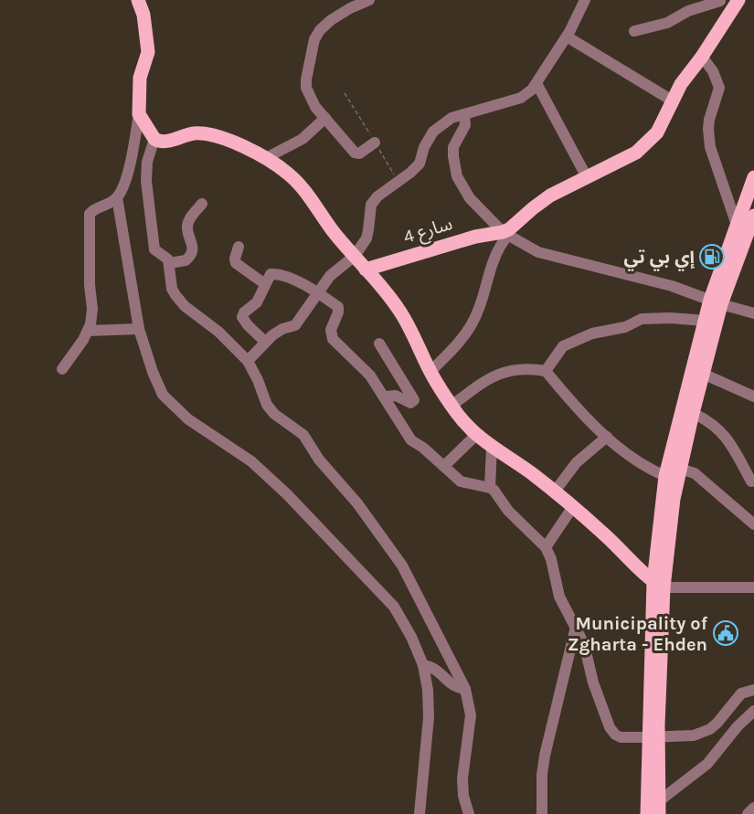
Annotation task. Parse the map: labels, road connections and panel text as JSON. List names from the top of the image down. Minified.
{"streets":{"main road":["سارع 4"]},"places":{"fuel station":["إي بي تي"],"public building":["Municipality of Zgharta - Ehden"]}}
